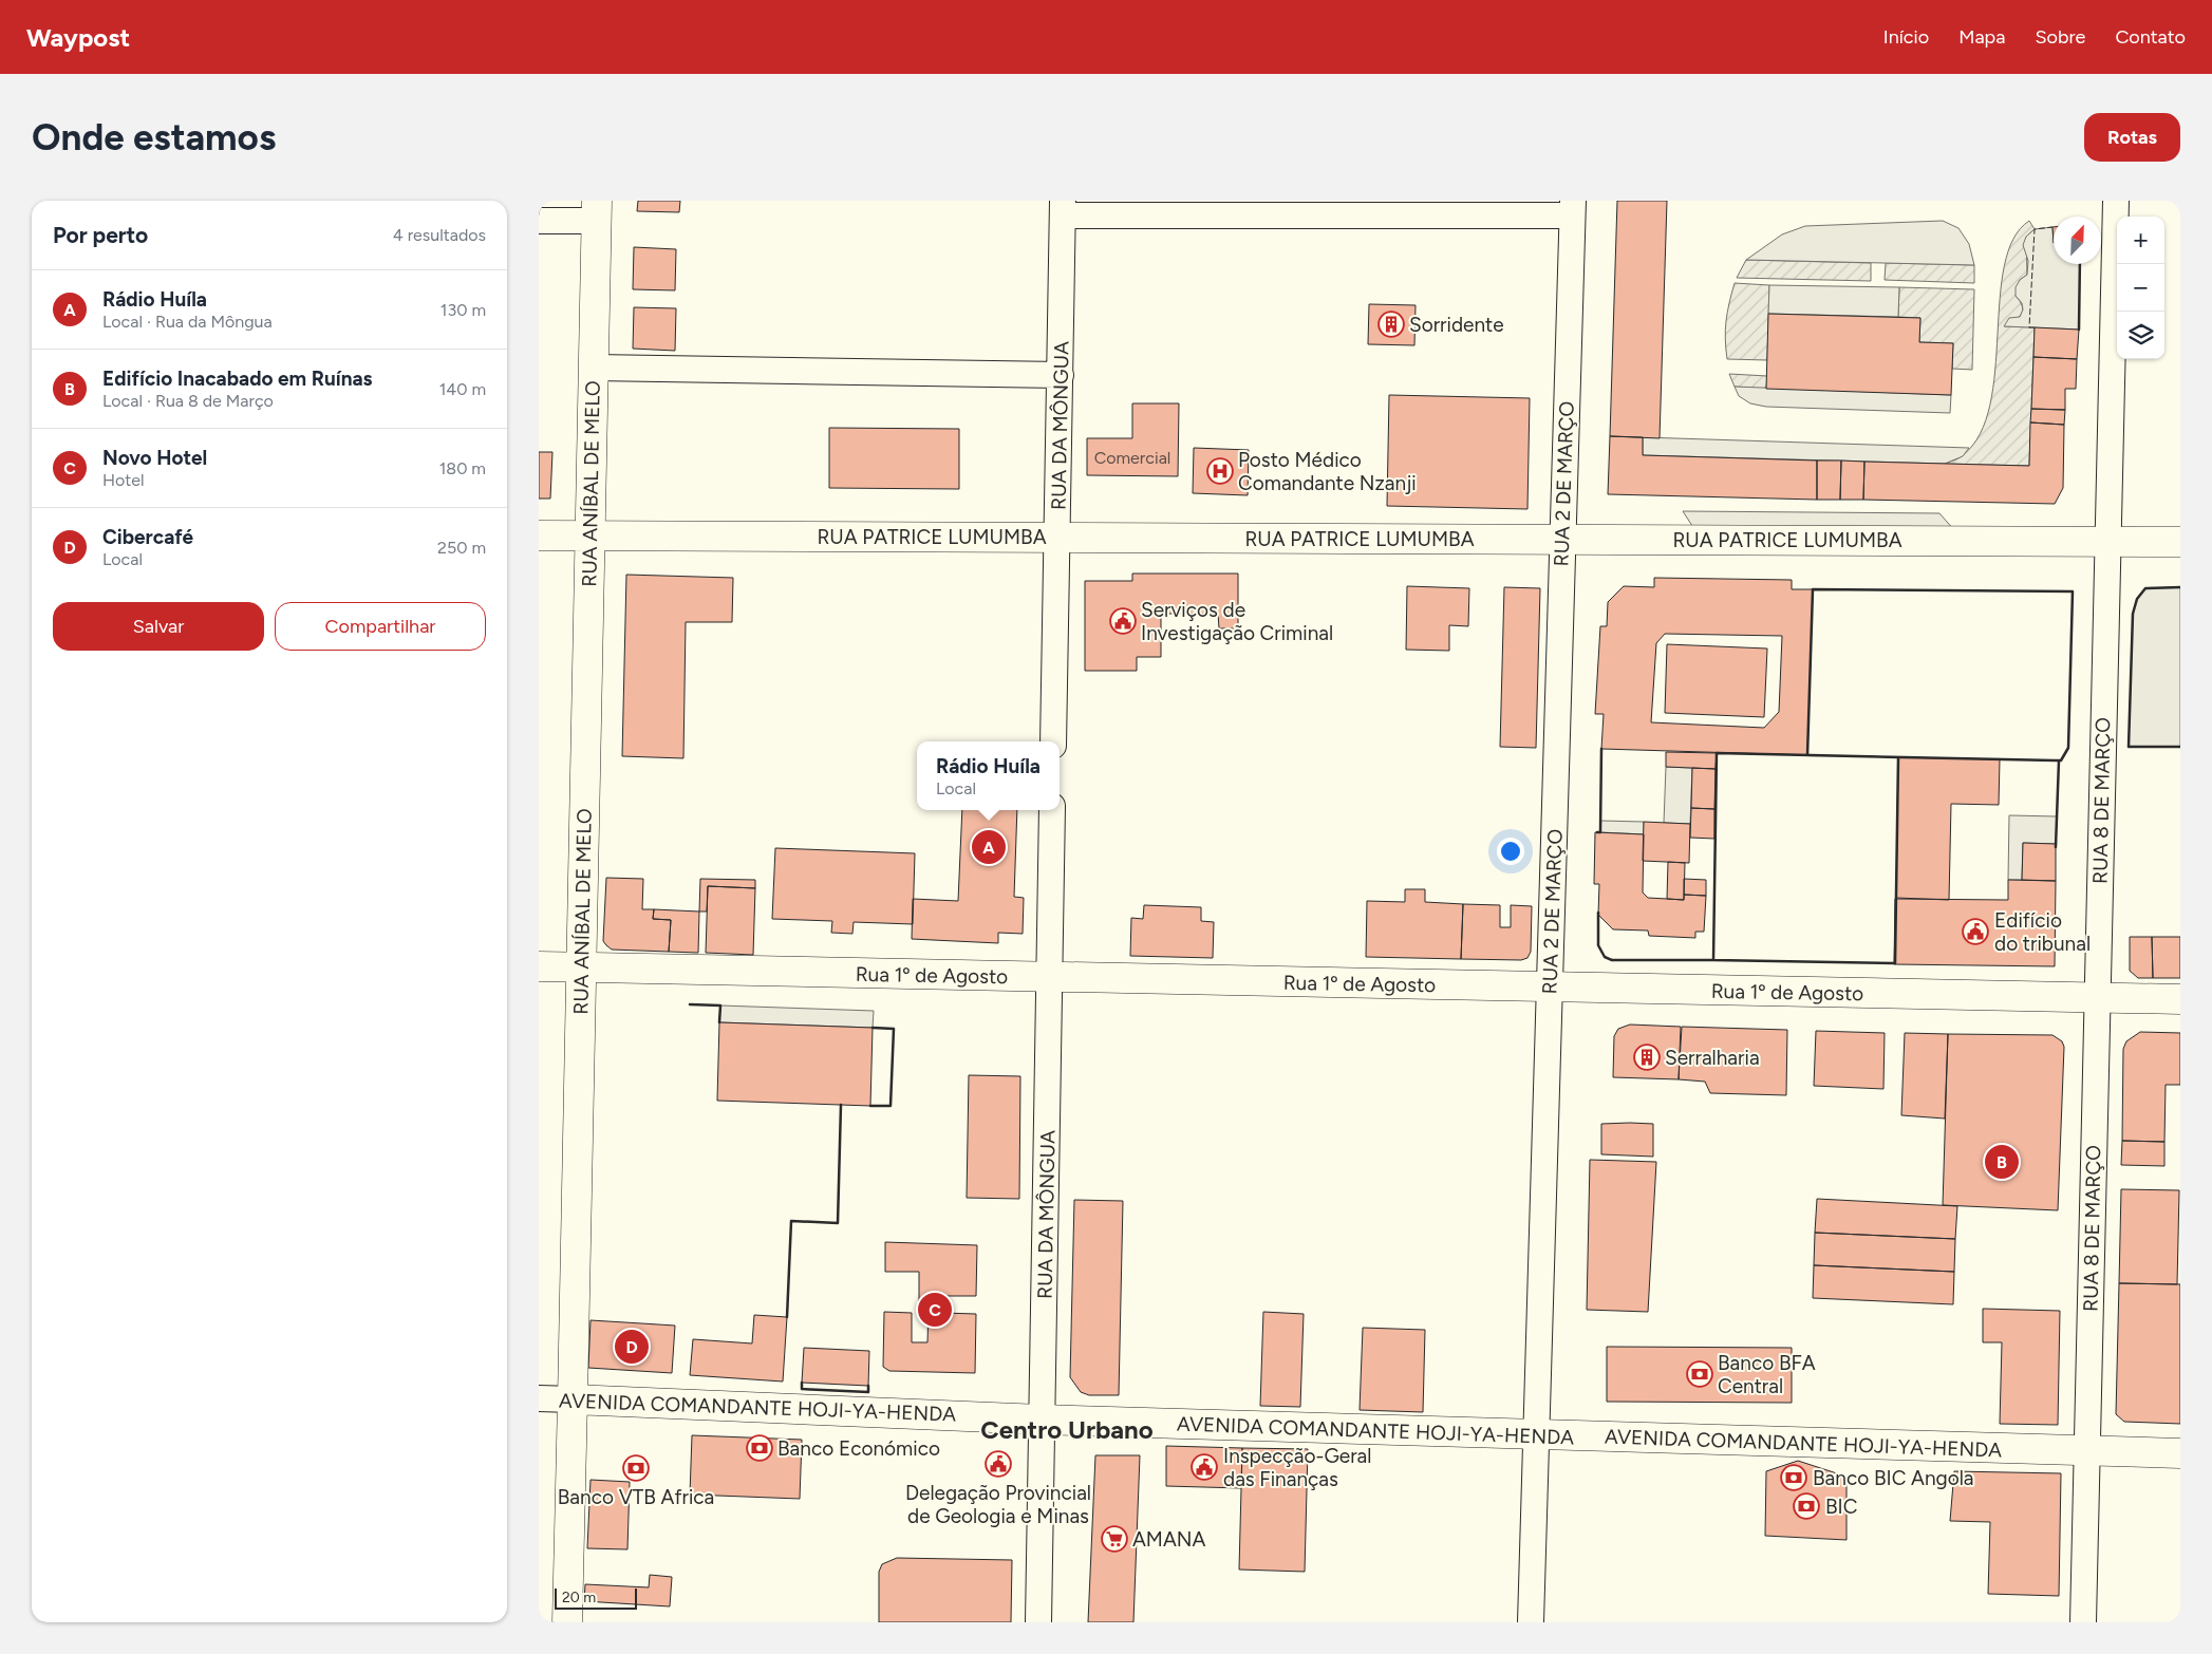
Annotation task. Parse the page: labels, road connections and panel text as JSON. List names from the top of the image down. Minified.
{"streets":{"main road":["RUA ANÍBAL DE MELO","RUA PATRICE LUMUMBA","Rua 1º de Agosto","AVENIDA COMANDANTE HOJI-YA-HENDA"],"street":["RUA DA MÔNGUA","RUA 2 DE MARÇO","RUA 8 DE MARÇO"]},"crossings":[["RUA DA MÔNGUA","RUA PATRICE LUMUMBA"],["RUA DA MÔNGUA","Rua 1º de Agosto"],["RUA DA MÔNGUA","AVENIDA COMANDANTE HOJI-YA-HENDA"],["RUA ANÍBAL DE MELO","RUA PATRICE LUMUMBA"],["RUA ANÍBAL DE MELO","Rua 1º de Agosto"],["RUA ANÍBAL DE MELO","AVENIDA COMANDANTE HOJI-YA-HENDA"],["RUA 2 DE MARÇO","RUA PATRICE LUMUMBA"],["RUA 2 DE MARÇO","Rua 1º de Agosto"],["RUA 2 DE MARÇO","AVENIDA COMANDANTE HOJI-YA-HENDA"],["RUA PATRICE LUMUMBA","RUA 8 DE MARÇO"],["RUA 8 DE MARÇO","Rua 1º de Agosto"],["RUA 8 DE MARÇO","AVENIDA COMANDANTE HOJI-YA-HENDA"]],"districts":["Centro Urbano"],"places":{"building":["Sorridente","Serralharia"],"hospital":["Posto Médico Comandante Nzanji"],"public building":["Serviços de Investigação Criminal","Edifício do tribunal","Delegação Provincial de Geologia e Minas","Inspecção-Geral das Finanças"],"bank":["Banco BFA Central","Banco Económico","Banco VTB Africa","Banco BIC Angola","BIC"],"supermarket":["AMANA"]},"house_numbers":["Comercial"],"scale_bar":"20 m","north":"top right","page":{"header":"Waypost","nav":["Início","Mapa","Sobre","Contato"],"buttons":["Rotas",["Salvar","Compartilhar"]],"title":"Onde estamos","heading":["Por perto","4 resultados"],"map_buttons":["+","−"],"list":[{"mark":"A","name":"Rádio Huíla","note":"Local · Rua da Môngua","value":"130 m"},{"mark":"B","name":"Edifício Inacabado em Ruínas","note":"Local · Rua 8 de Março","value":"140 m"},{"mark":"C","name":"Novo Hotel","note":"Hotel","value":"180 m"},{"mark":"D","name":"Cibercafé","note":"Local","value":"250 m"}],"popup":["Rádio Huíla","Local"],"pins":["A","B","C","D"],"scale":"20 m"}}
